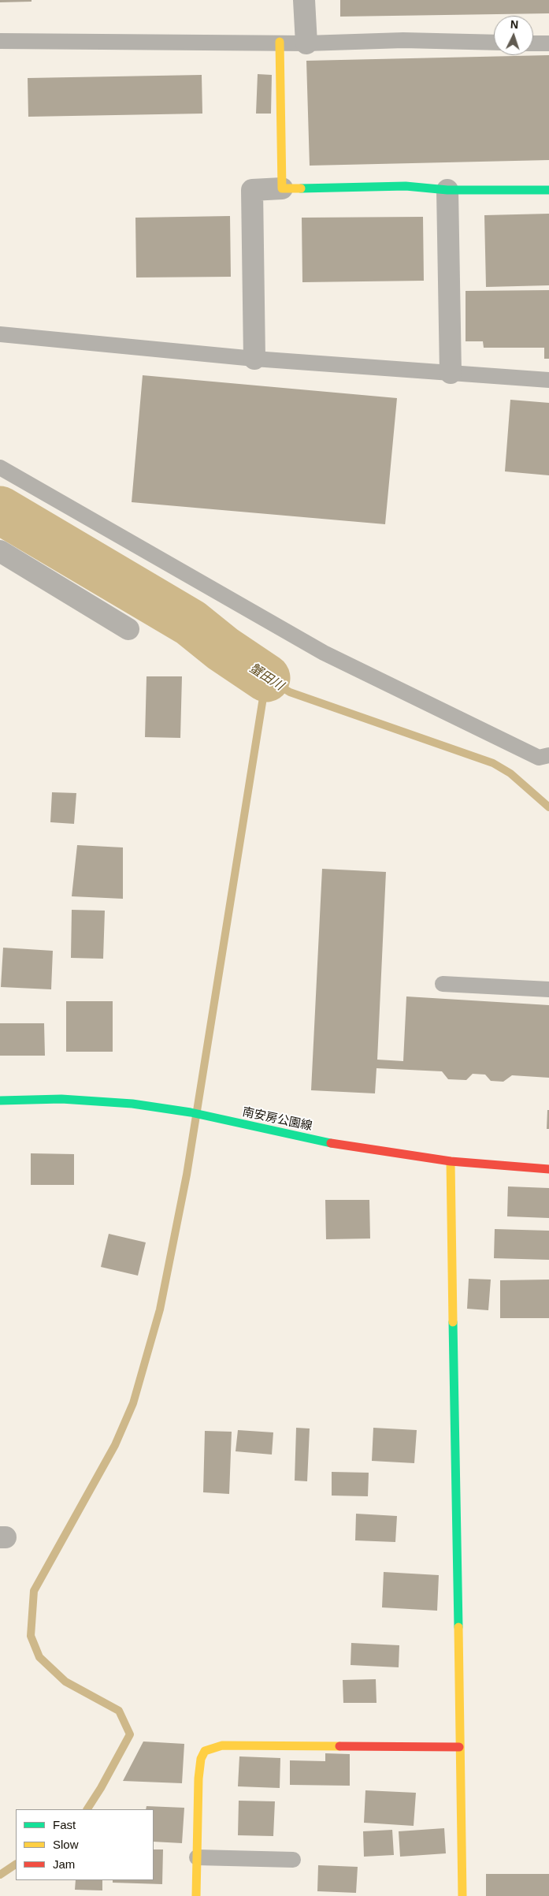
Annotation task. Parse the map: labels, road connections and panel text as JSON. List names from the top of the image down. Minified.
{"streets":{"street":["南安房公園線"]},"water":["蟹田川"],"legend":["Fast","Slow","Jam"],"north":"top"}
